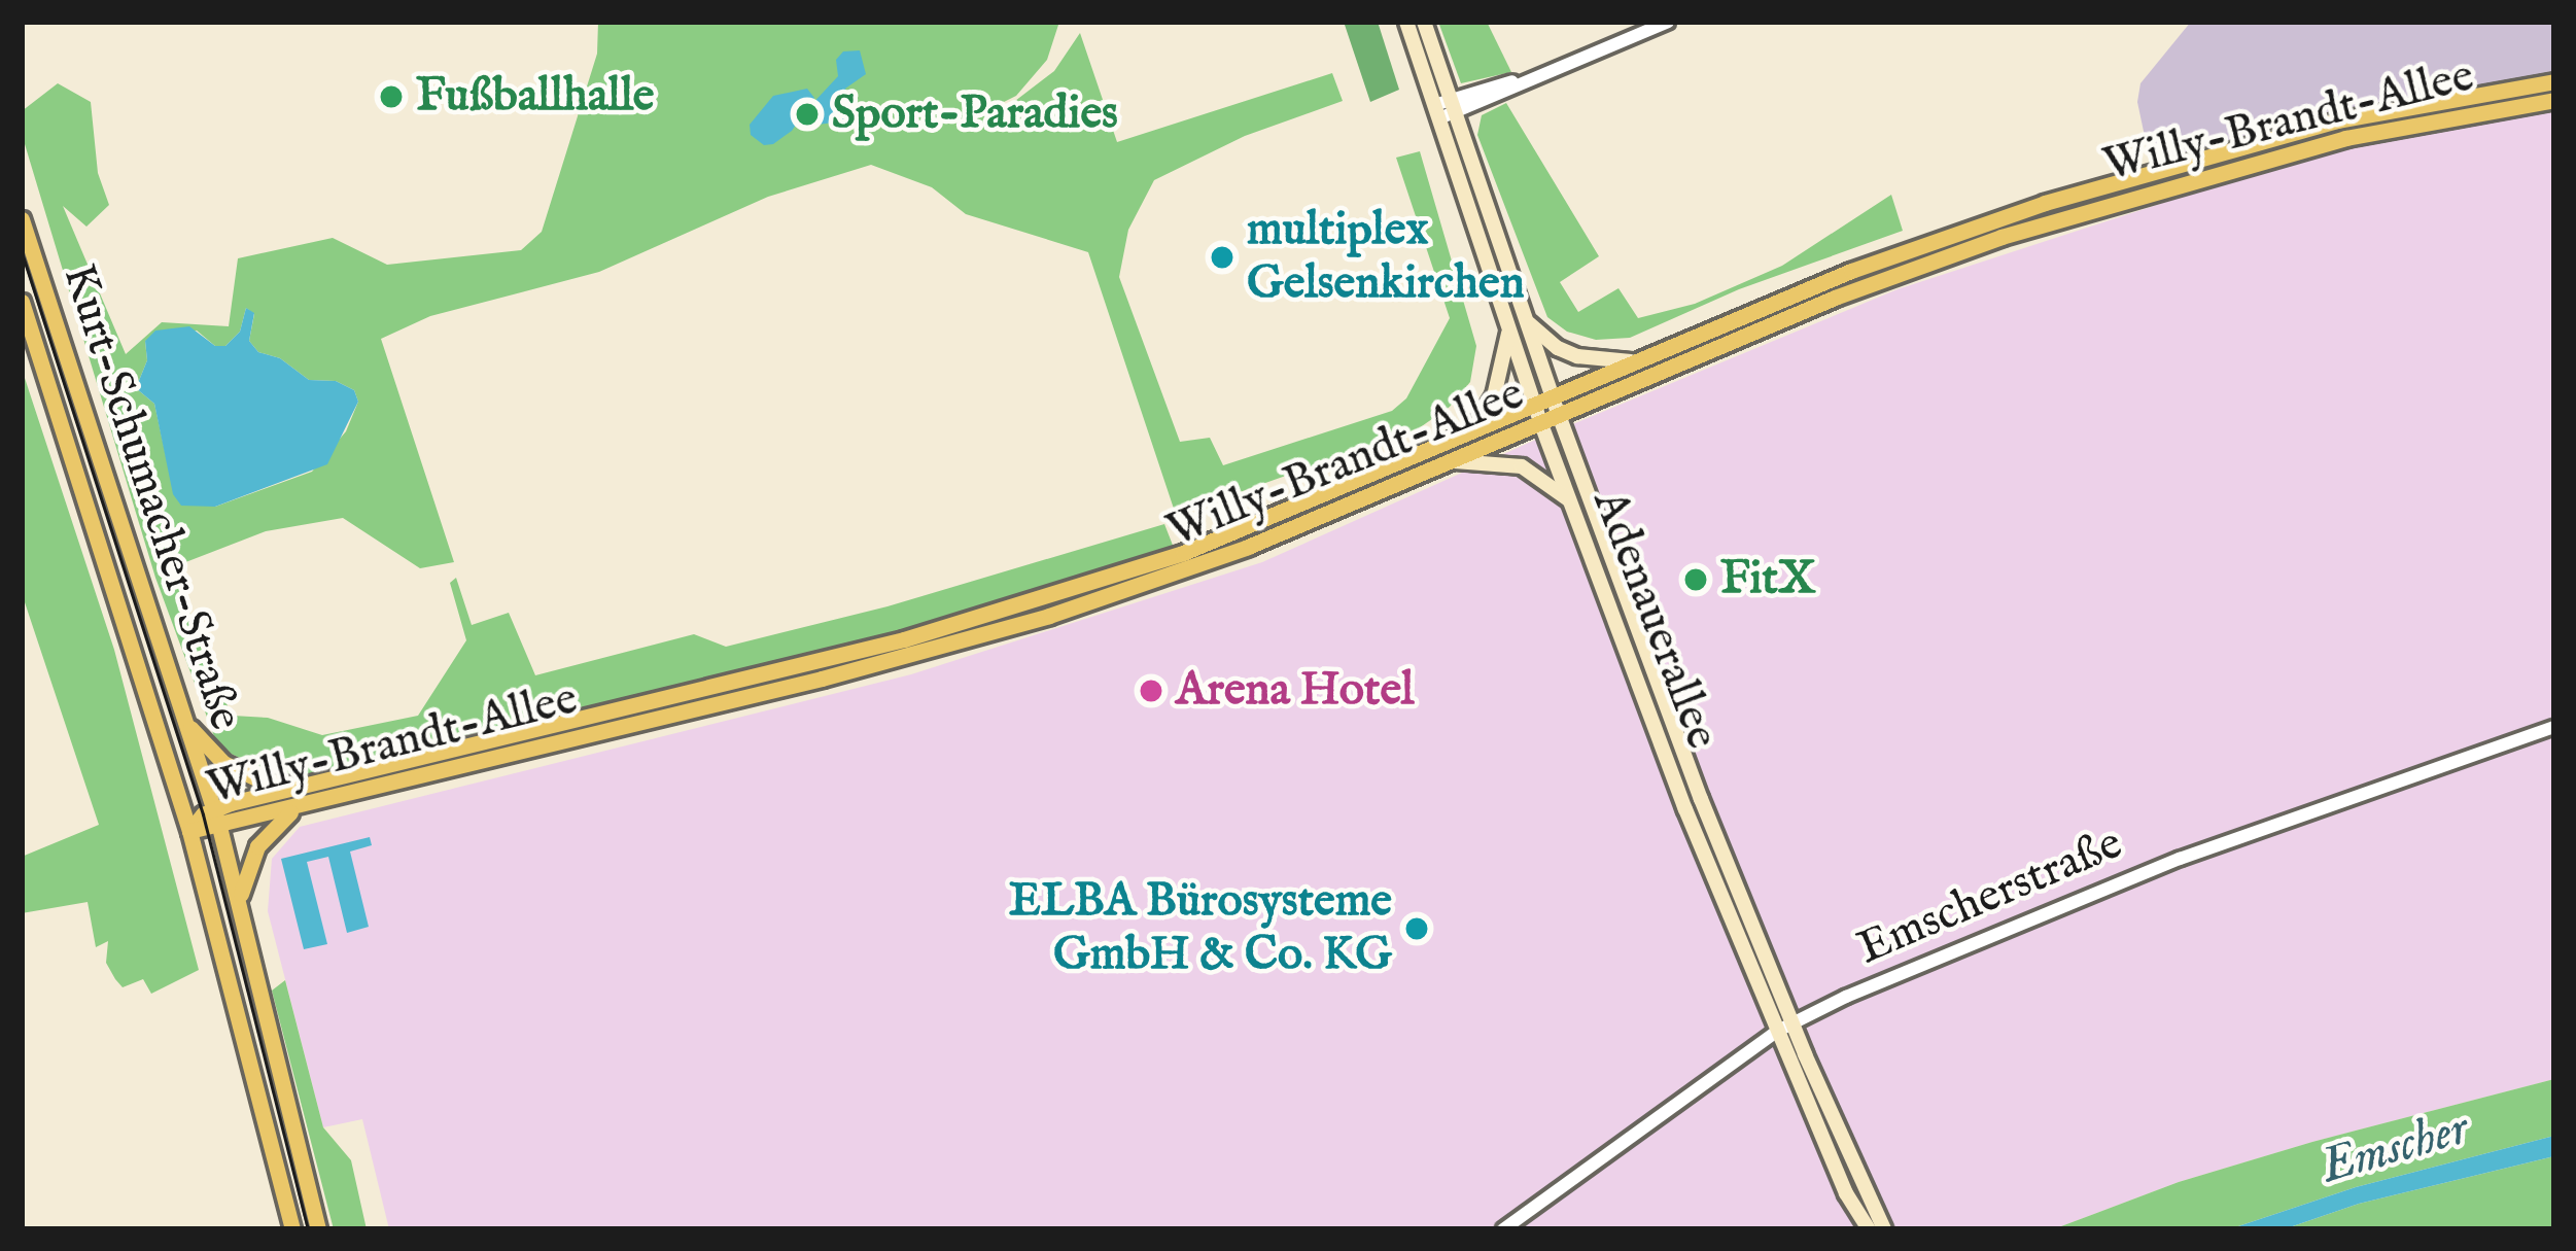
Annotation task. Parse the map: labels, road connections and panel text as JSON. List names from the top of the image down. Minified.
{"streets":{"main road":["Willy-Brandt-Allee","Kurt-Schumacher-Straße","Adenauerallee"],"street":["Emscherstraße"]},"crossings":[["Willy-Brandt-Allee","Kurt-Schumacher-Straße"],["Willy-Brandt-Allee","Adenauerallee"],["Adenauerallee","Emscherstraße"]],"water":["Emscher"],"places":["Fußballhalle","Sport-Paradies","multiplex Gelsenkirchen","FitX","Arena Hotel","ELBA Bürosysteme GmbH & Co. KG"]}
